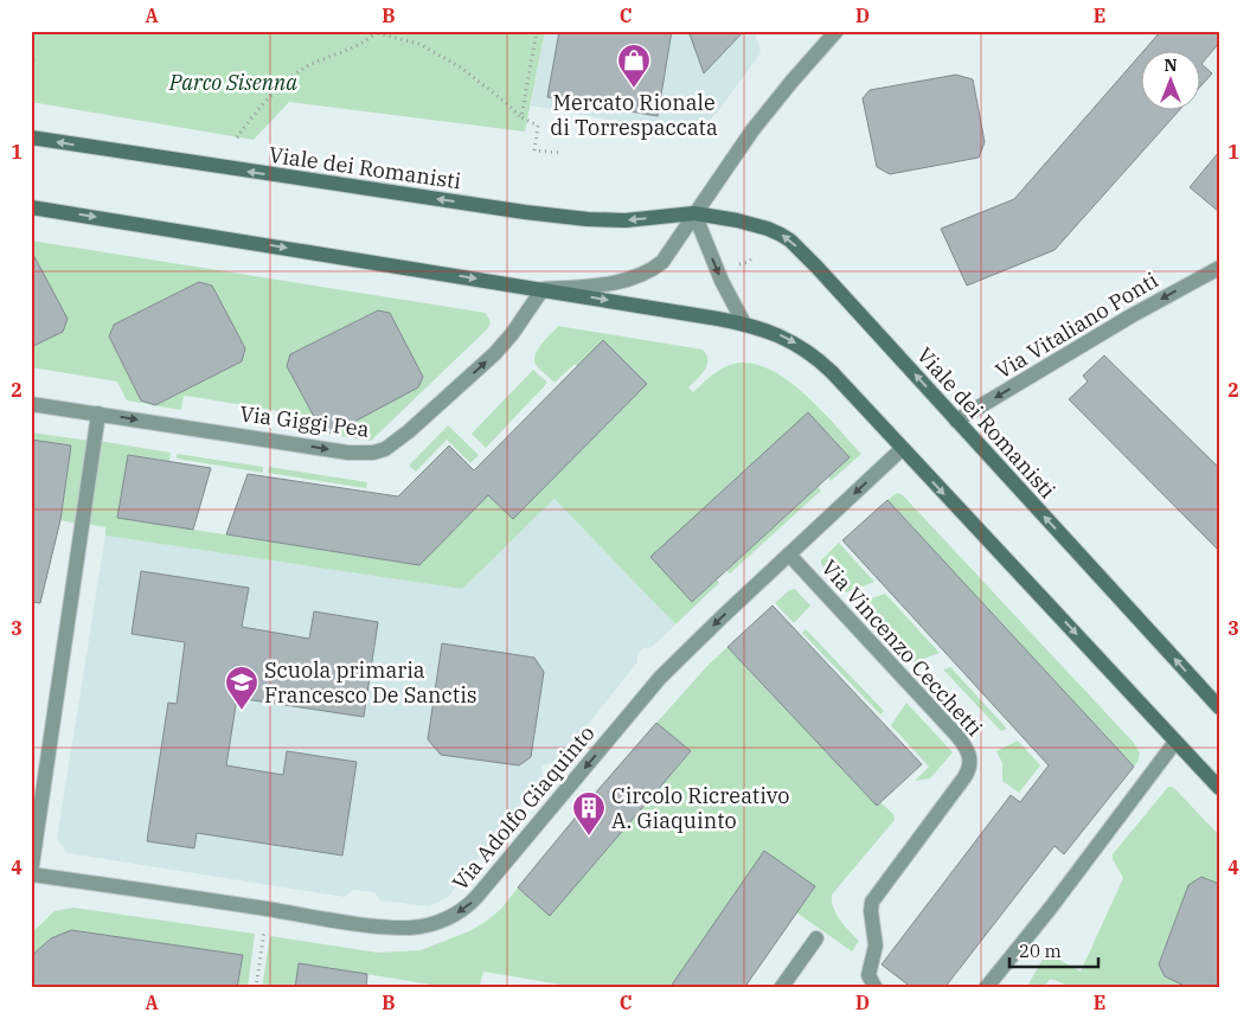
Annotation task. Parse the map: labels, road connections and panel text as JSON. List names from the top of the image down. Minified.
{"streets":{"street":["Viale dei Romanisti","Via Vitaliano Ponti","Via Giggi Pea","Via Vincenzo Cecchetti","Via Adolfo Giaquinto"]},"crossings":[["Viale dei Romanisti","Via Vitaliano Ponti"],["Via Vincenzo Cecchetti","Via Adolfo Giaquinto"]],"one_way":["Via Vitaliano Ponti","Via Giggi Pea","Via Adolfo Giaquinto"],"parks":["Parco Sisenna"],"places":{"shop":["Mercato Rionale di Torrespaccata"],"school or university":["Scuola primaria Francesco De Sanctis"],"building":["Circolo Ricreativo A. Giaquinto"]},"scale_bar":"20 m","north":"top","grid":{"columns":["A","B","C","D","E"],"rows":["1","2","3","4"]}}
